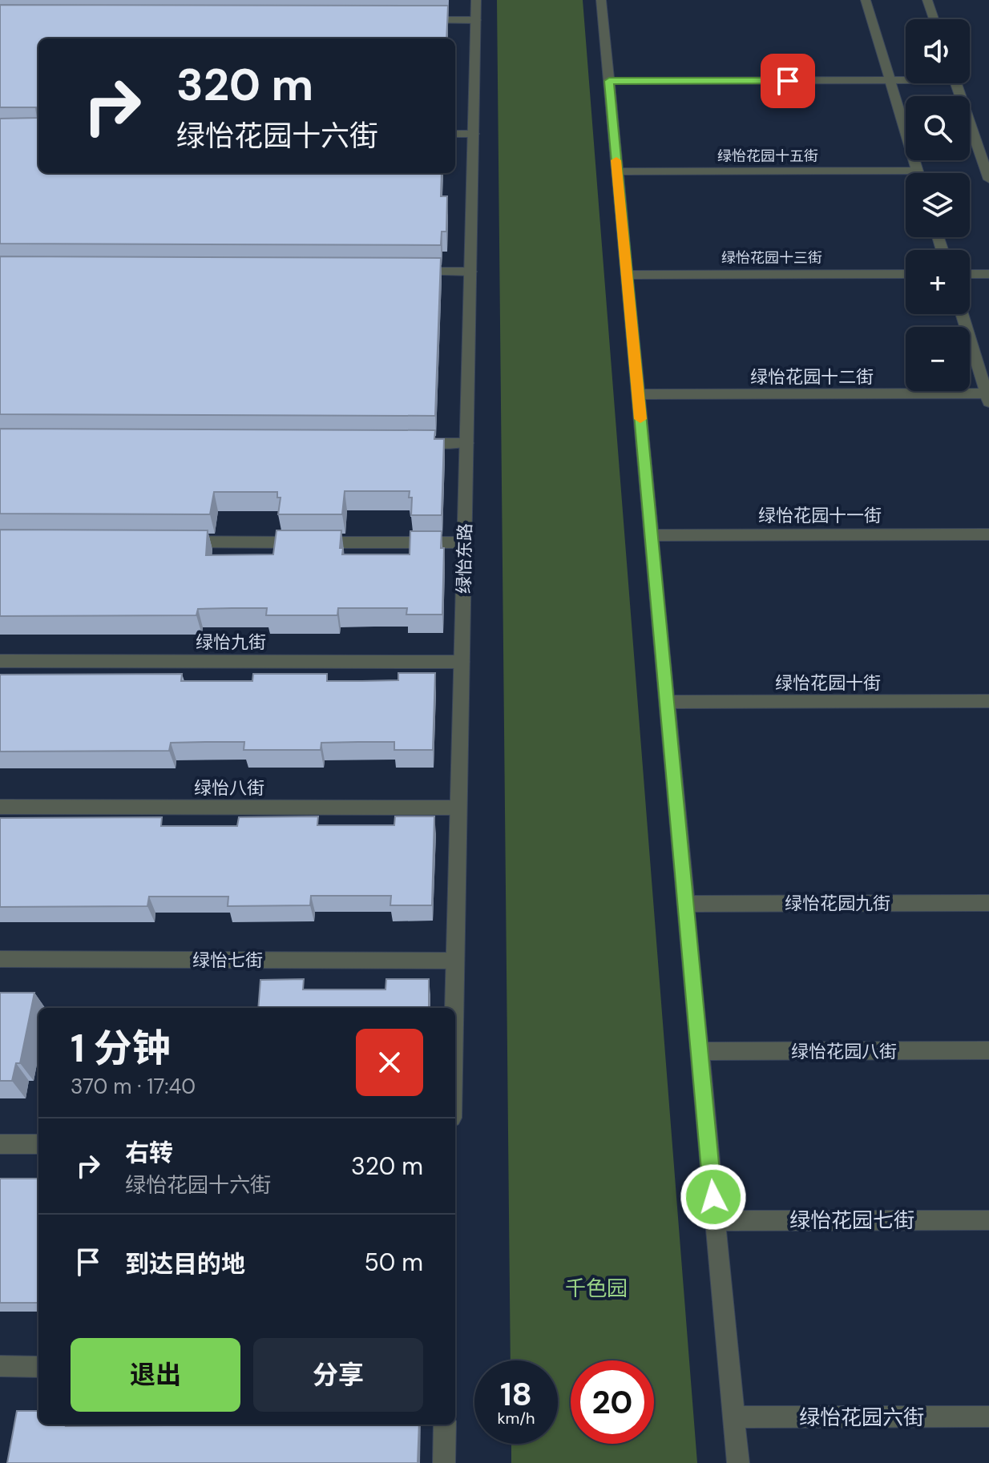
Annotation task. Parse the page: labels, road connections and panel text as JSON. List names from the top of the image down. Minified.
{"streets":{"street":["绿怡花园十五街","绿怡花园十三街","绿怡花园十二街","绿怡花园十一街","绿怡东路","绿怡九街","绿怡花园十街","绿怡八街","绿怡花园九街","绿怡七街","绿怡花园八街","绿怡花园七街","绿怡花园六街"]},"crossings":[["绿怡东路","绿怡九街"],["绿怡东路","绿怡八街"],["绿怡东路","绿怡七街"]],"parks":["千色园"],"page":{"map_buttons":["+","−"],"turn":["320 m","绿怡花园十六街"],"heading":["1 分钟","370 m · 17:40"],"list":[{"name":"右转","note":"绿怡花园十六街","value":"320 m"},{"name":"到达目的地","value":"50 m"}],"buttons":["退出","分享"],"speed":"18 km/h","limit":"20"}}
